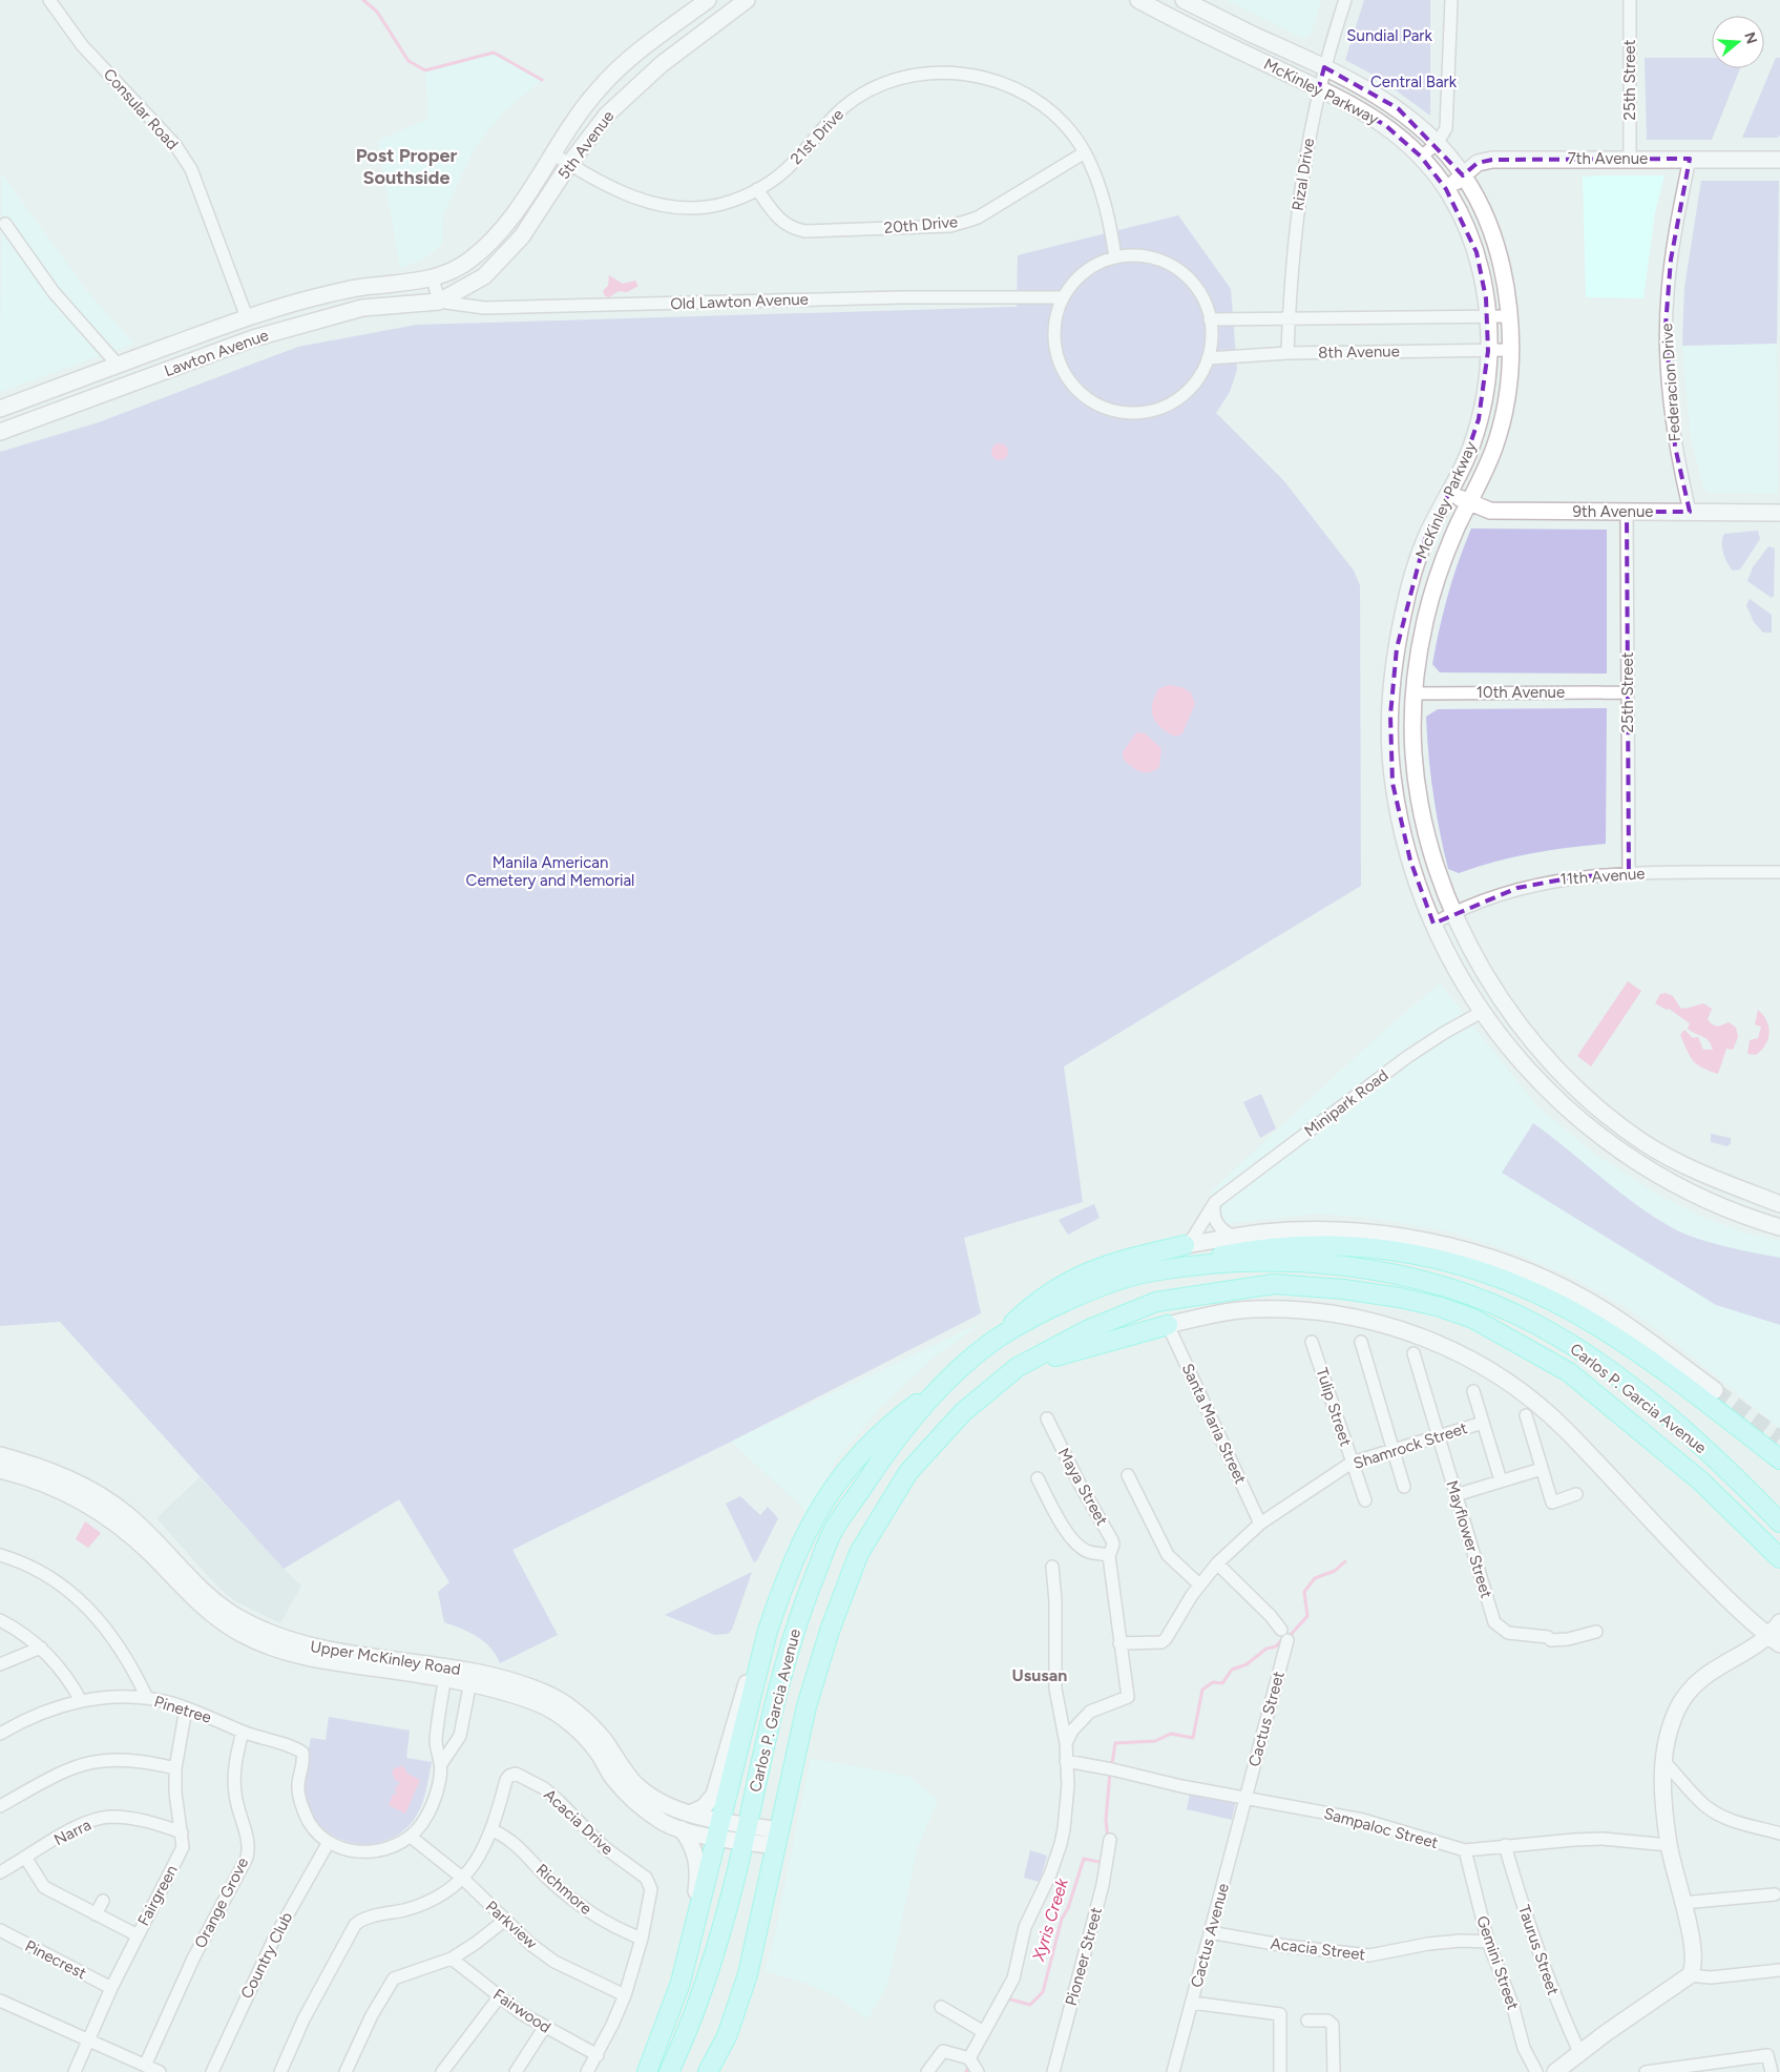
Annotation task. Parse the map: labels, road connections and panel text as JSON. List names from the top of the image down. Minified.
{"streets":{"main road":["McKinley Parkway","5th Avenue","7th Avenue","Lawton Avenue","9th Avenue","Carlos P. Garcia Avenue","Upper McKinley Road"],"street":["25th Street","Consular Road","21st Drive","Rizal Drive","20th Drive","Old Lawton Avenue","8th Avenue","Federacion Drive","10th Avenue","11th Avenue","Minipark Road","Tulip Street","Santa Maria Street","Shamrock Street","Maya Street","Mayflower Street","Pinetree","Cactus Street","Acacia Drive","Sampaloc Street","Narra","Richmore","Fairgreen","Orange Grove","Parkview","Cactus Avenue","Acacia Street","Taurus Street","Country Club","Pioneer Street","Pinecrest","Gemini Street","Fairwood"]},"crossings":[["25th Street","7th Avenue"],["25th Street","9th Avenue"],["25th Street","10th Avenue"],["25th Street","11th Avenue"],["McKinley Parkway","7th Avenue"],["McKinley Parkway","Rizal Drive"],["McKinley Parkway","8th Avenue"],["McKinley Parkway","9th Avenue"],["McKinley Parkway","10th Avenue"],["McKinley Parkway","11th Avenue"],["McKinley Parkway","Minipark Road"],["Consular Road","Lawton Avenue"],["21st Drive","5th Avenue"],["21st Drive","20th Drive"],["21st Drive","Old Lawton Avenue"],["21st Drive","8th Avenue"],["5th Avenue","Old Lawton Avenue"],["5th Avenue","Lawton Avenue"],["7th Avenue","Federacion Drive"],["Rizal Drive","8th Avenue"],["Old Lawton Avenue","8th Avenue"],["Old Lawton Avenue","Lawton Avenue"],["Federacion Drive","9th Avenue"],["Carlos P. Garcia Avenue","Upper McKinley Road"],["Tulip Street","Shamrock Street"],["Santa Maria Street","Shamrock Street"],["Shamrock Street","Maya Street"],["Shamrock Street","Mayflower Street"],["Shamrock Street","Cactus Street"],["Pinetree","Fairgreen"],["Pinetree","Orange Grove"],["Pinetree","Country Club"],["Cactus Street","Sampaloc Street"],["Cactus Street","Cactus Avenue"],["Acacia Drive","Richmore"],["Acacia Drive","Parkview"],["Acacia Drive","Fairwood"],["Sampaloc Street","Cactus Avenue"],["Sampaloc Street","Taurus Street"],["Sampaloc Street","Gemini Street"],["Narra","Fairgreen"],["Fairgreen","Pinecrest"],["Cactus Avenue","Acacia Street"],["Acacia Street","Gemini Street"]],"districts":["Post Proper Southside","Ususan"],"water":["Xyris Creek"],"parks":["Sundial Park","Central Bark","Manila American Cemetery and Memorial"],"north":"right"}
